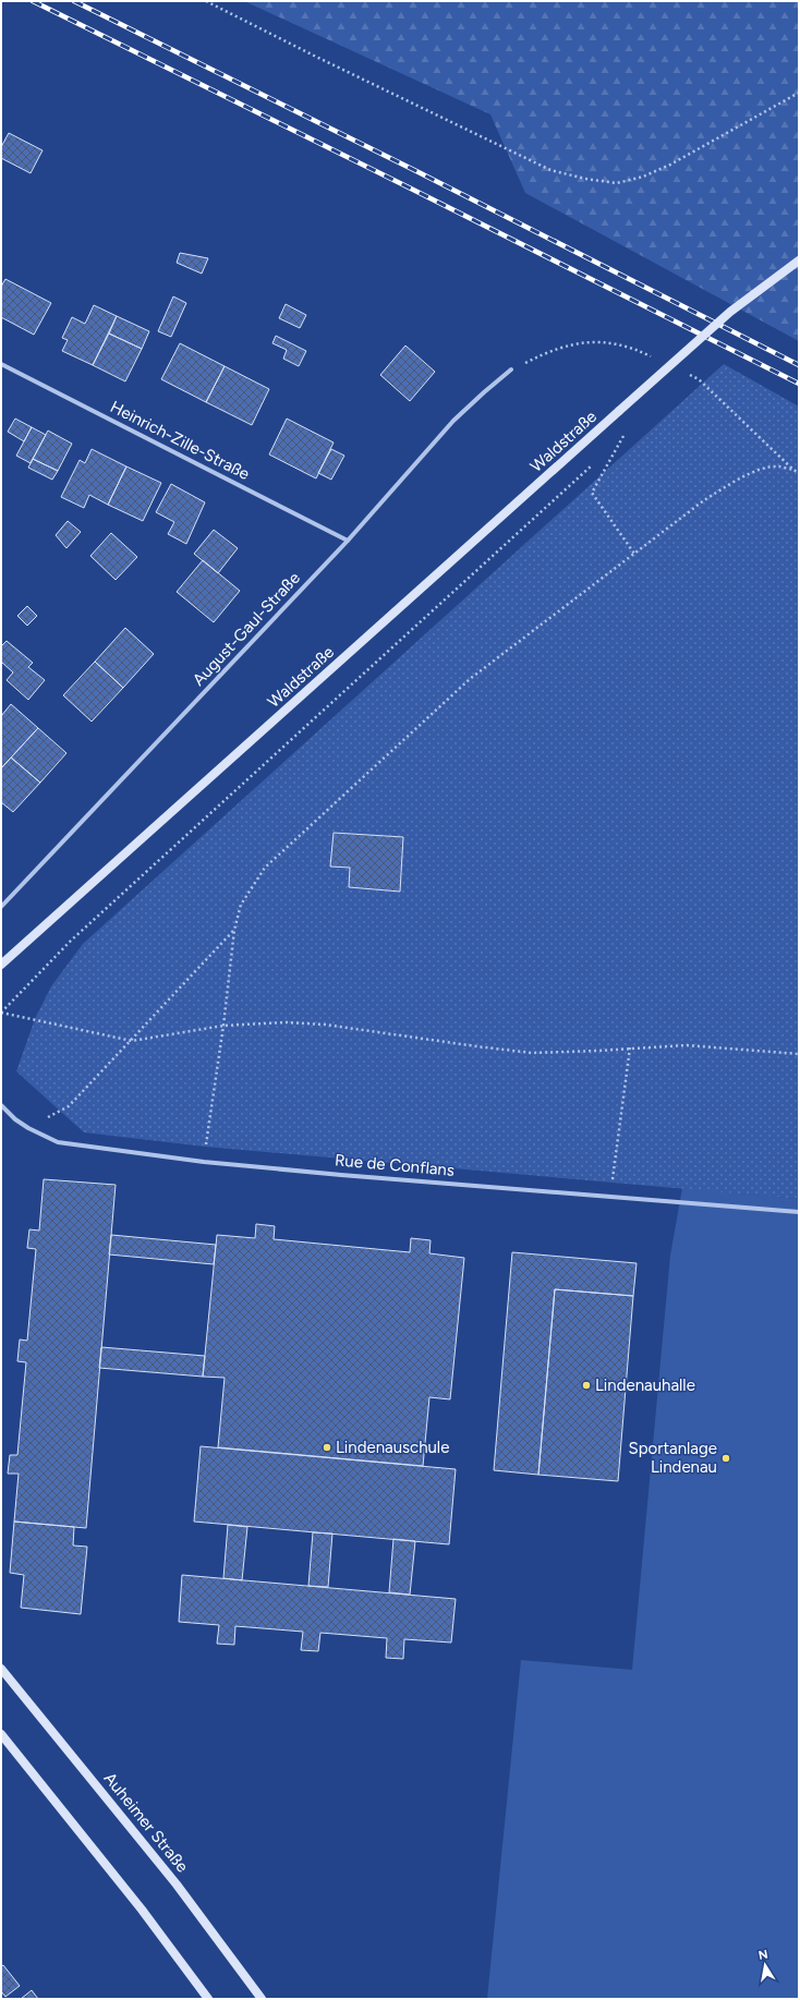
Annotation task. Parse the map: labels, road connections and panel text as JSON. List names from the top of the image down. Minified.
{"streets":{"main road":["Waldstraße","Auheimer Straße"],"street":["Heinrich-Zille-Straße","August-Gaul-Straße","Rue de Conflans"]},"crossings":[["Heinrich-Zille-Straße","August-Gaul-Straße"]],"places":["Lindenauhalle","Lindenauschule","Sportanlage Lindenau"],"north":"top"}
